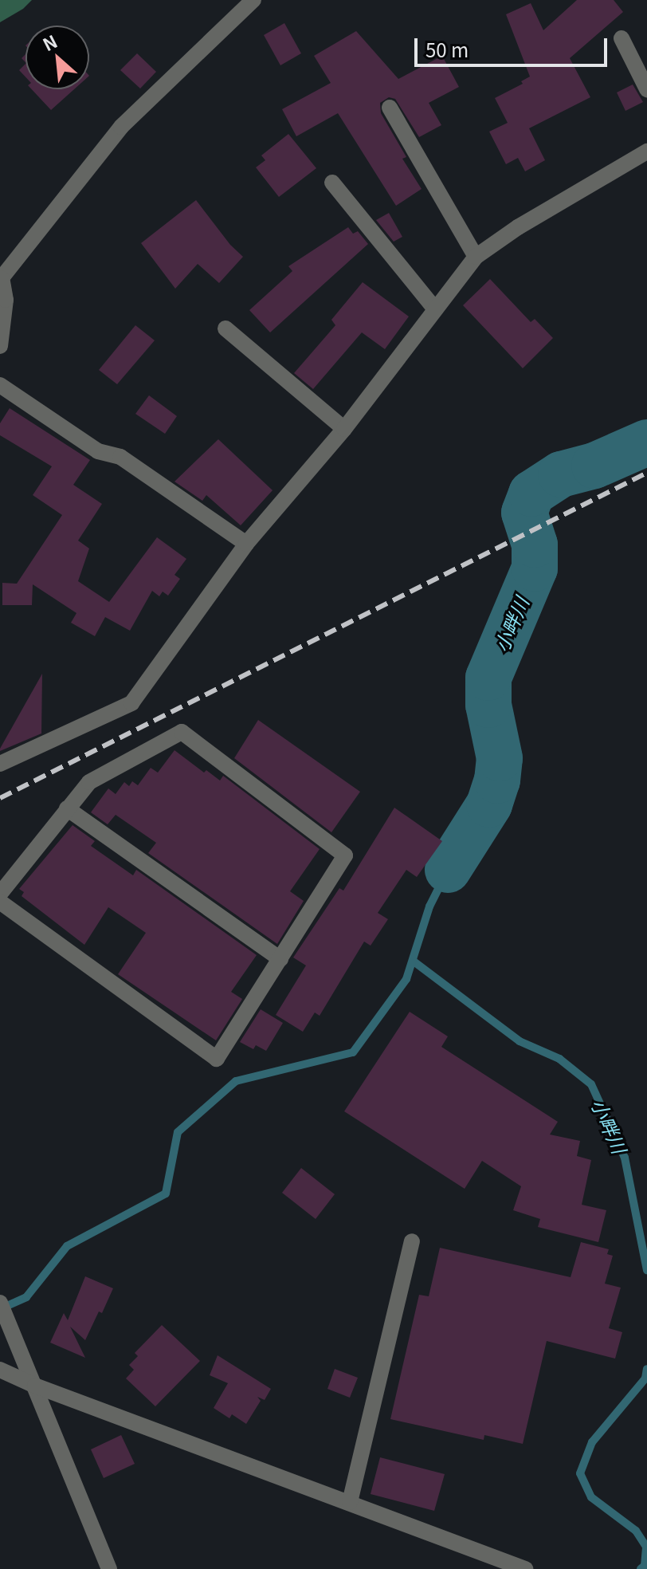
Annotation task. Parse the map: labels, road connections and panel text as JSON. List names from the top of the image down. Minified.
{"water":["小畔川"],"scale_bar":"50 m","north":"top left"}
